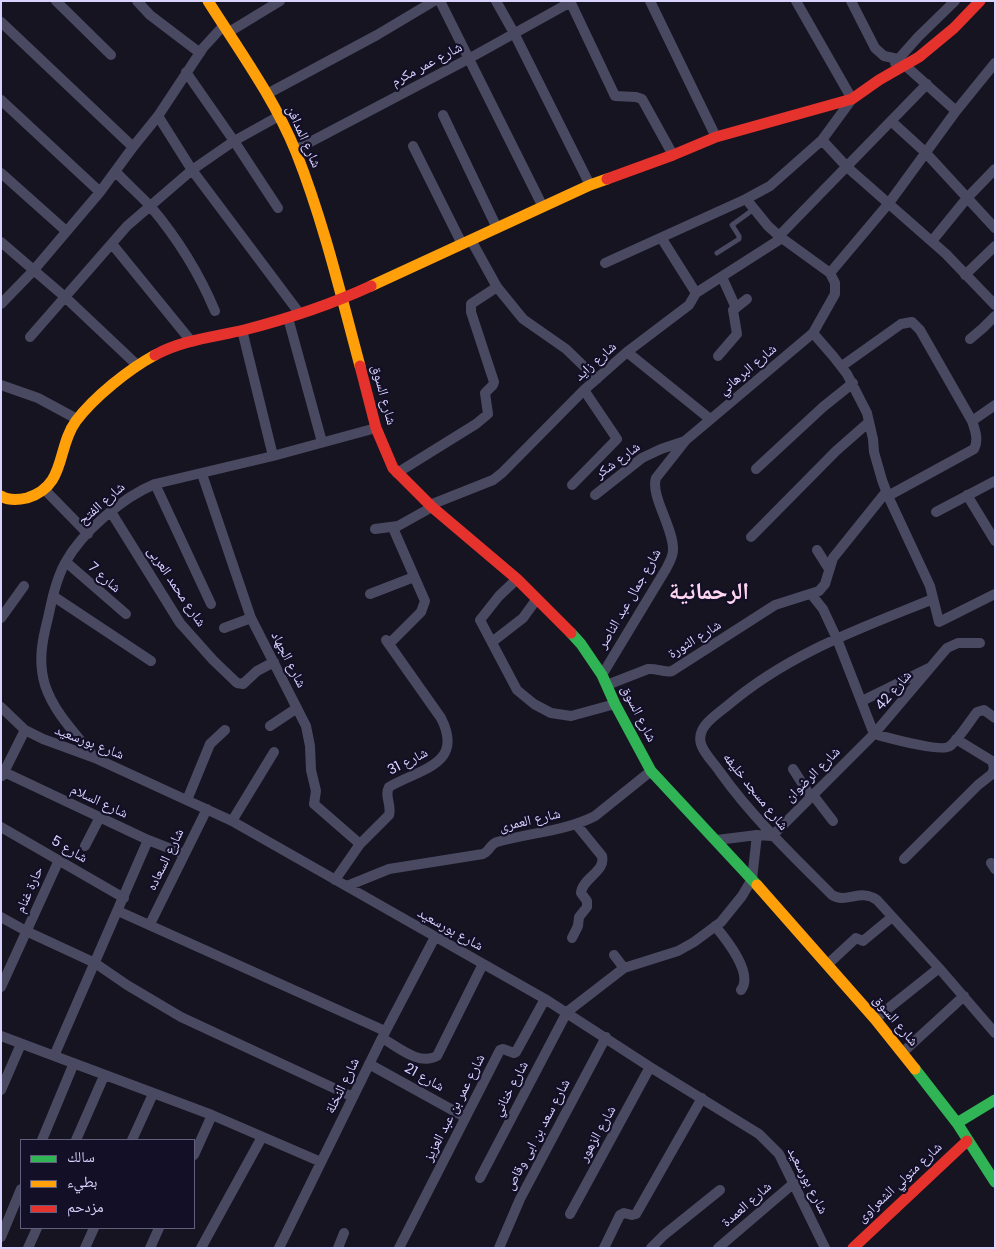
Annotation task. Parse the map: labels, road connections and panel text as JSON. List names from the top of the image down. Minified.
{"streets":{"street":["شارع عمر مكرم","شارع المدافن","شارع زايد","شارع البرهاني","شارع السوق","شارع شكر","شارع الفتح","شارع 7","شارع محمد العربى","شارع جمال عبد الناصر","شارع الثورة","شارع الجهاد","شارع 42","شارع بورسعيد","شارع 31","شارع الرضوان","شارع مسجد خليفه","شارع السلام","شارع العمرى","شارع 5","شارع السعاده","حارة غنام","شارع 21","شارع النخلة","شارع خناني","شارع عمر بن عبد العزيز","شارع الزهور","شارع سعد بن ابى وقاص","شارع متولي الشعراوى","شارع العمدة"]},"crossings":[["شارع عمر مكرم","شارع المدافن"],["شارع المدافن","شارع السوق"],["شارع زايد","شارع السوق"],["شارع البرهاني","شارع شكر"],["شارع البرهاني","شارع جمال عبد الناصر"],["شارع السوق","شارع الفتح"],["شارع السوق","شارع جمال عبد الناصر"],["شارع السوق","شارع الثورة"],["شارع السوق","شارع العمرى"],["شارع السوق","شارع متولي الشعراوى"],["شارع الفتح","شارع 7"],["شارع الفتح","شارع محمد العربى"],["شارع الفتح","شارع الجهاد"],["شارع الفتح","شارع بورسعيد"],["شارع محمد العربى","شارع الجهاد"],["شارع جمال عبد الناصر","شارع الثورة"],["شارع الجهاد","شارع 31"],["شارع 42","شارع الرضوان"],["شارع بورسعيد","شارع 31"],["شارع بورسعيد","شارع العمرى"],["شارع بورسعيد","شارع السعاده"],["شارع بورسعيد","شارع النخلة"],["شارع بورسعيد","شارع خناني"],["شارع بورسعيد","شارع عمر بن عبد العزيز"],["شارع بورسعيد","شارع الزهور"],["شارع بورسعيد","شارع سعد بن ابى وقاص"],["شارع بورسعيد","شارع العمدة"],["شارع الرضوان","شارع مسجد خليفه"],["شارع السلام","شارع السعاده"],["شارع 5","حارة غنام"],["شارع 21","شارع النخلة"],["شارع 21","شارع عمر بن عبد العزيز"]],"districts":["الرحمانية"],"legend":["سالك","بطيء","مزدحم"]}
